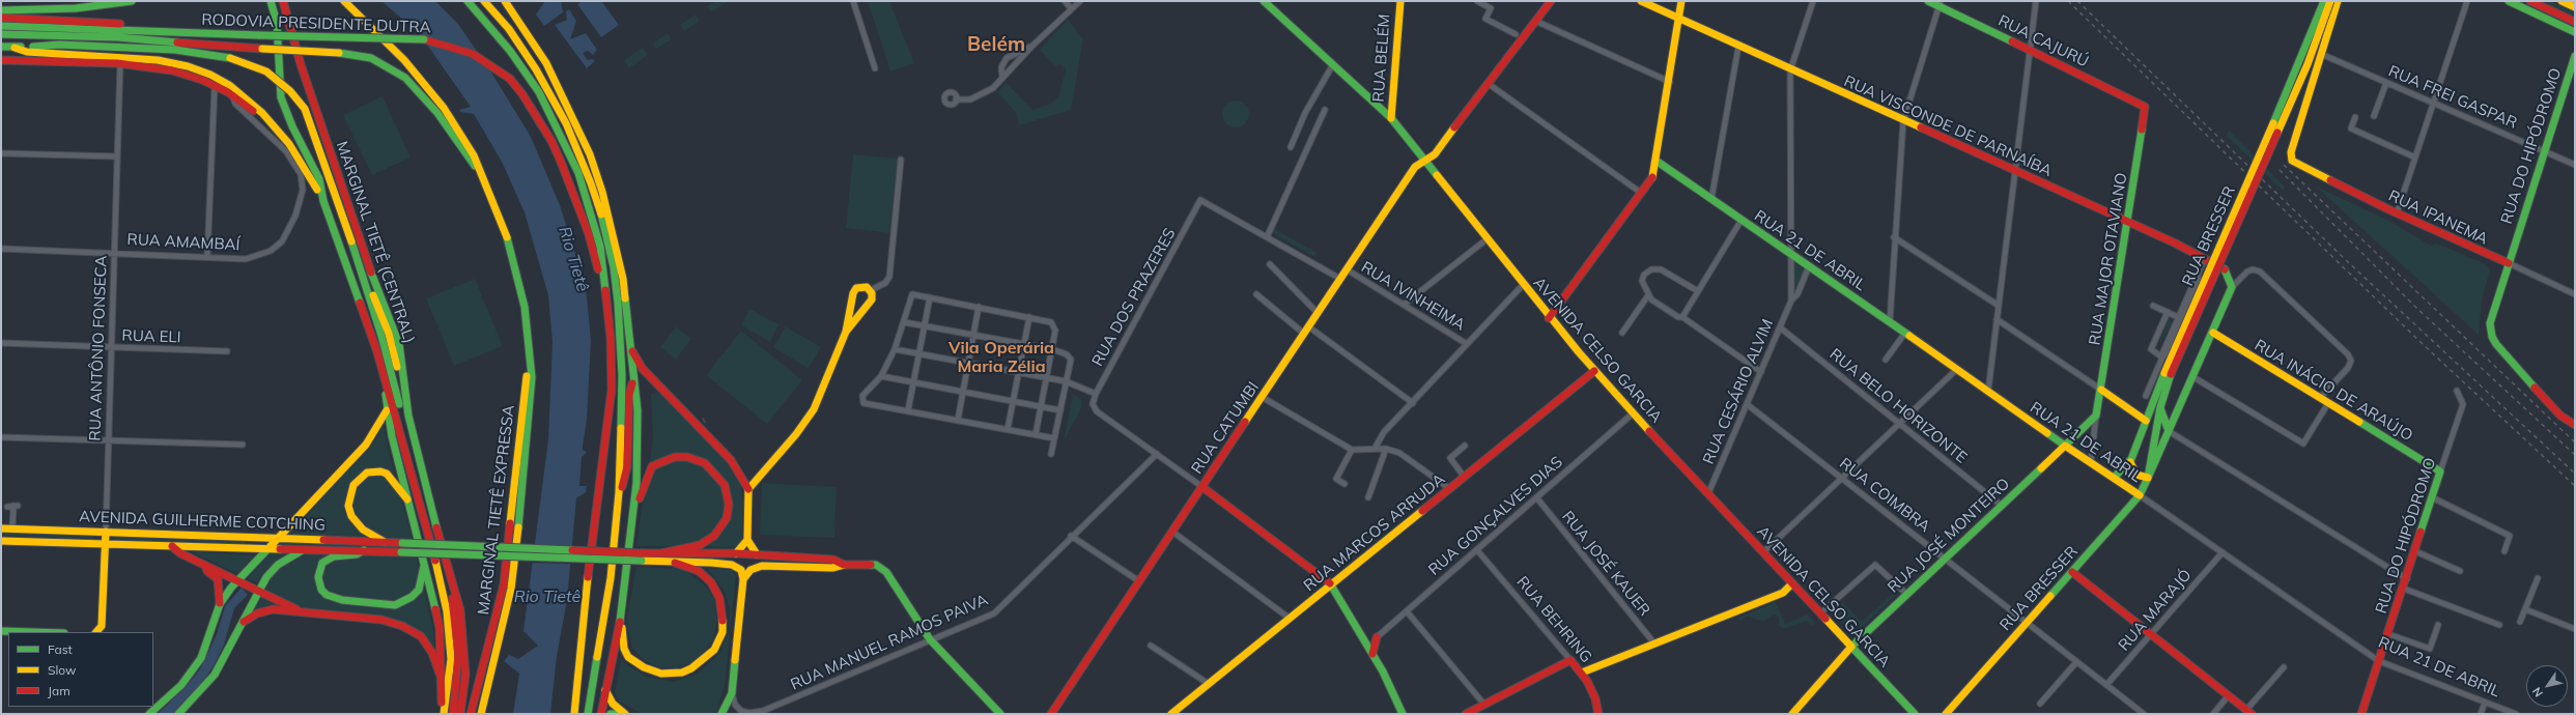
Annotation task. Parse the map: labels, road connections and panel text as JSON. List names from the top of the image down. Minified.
{"streets":{"main road":["RODOVIA PRESIDENTE DUTRA","RUA CAJURÚ","RUA BELÉM","RUA VISCONDE DE PARNAÍBA","RUA DO HIPÓDROMO","RUA IPANEMA","RUA BRESSER","RUA AMAMBAÍ","MARGINAL TIETÊ (CENTRAL)","RUA 21 DE ABRIL","RUA MAJOR OTAVIANO","RUA ANTÔNIO FONSECA","AVENIDA CELSO GARCIA","RUA INÁCIO DE ARAÚJO","RUA CATUMBI","MARGINAL TIETÊ EXPRESSA","AVENIDA GUILHERME COTCHING","RUA MARCOS ARRUDA","RUA JOSÉ MONTEIRO","RUA BEHRING"],"street":["RUA FREI GASPAR","RUA IVINHEIMA","RUA DOS PRAZERES","RUA ELI","RUA CESÁRIO ALVIM","RUA BELO HORIZONTE","RUA COIMBRA","RUA GONÇALVES DIAS","RUA JOSÉ KAUER","RUA MARAJÓ","RUA MANUEL RAMOS PAIVA"]},"crossings":[["RUA CAJURÚ","RUA MAJOR OTAVIANO"],["RUA BELÉM","AVENIDA CELSO GARCIA"],["RUA FREI GASPAR","RUA DO HIPÓDROMO"],["RUA FREI GASPAR","RUA IPANEMA"],["RUA VISCONDE DE PARNAÍBA","RUA BRESSER"],["RUA VISCONDE DE PARNAÍBA","RUA MAJOR OTAVIANO"],["RUA VISCONDE DE PARNAÍBA","RUA CESÁRIO ALVIM"],["RUA DO HIPÓDROMO","RUA IPANEMA"],["RUA DO HIPÓDROMO","RUA 21 DE ABRIL"],["RUA DO HIPÓDROMO","RUA INÁCIO DE ARAÚJO"],["RUA BRESSER","RUA 21 DE ABRIL"],["RUA BRESSER","RUA INÁCIO DE ARAÚJO"],["RUA BRESSER","RUA COIMBRA"],["RUA AMAMBAÍ","RUA ANTÔNIO FONSECA"],["RUA 21 DE ABRIL","RUA MAJOR OTAVIANO"],["RUA 21 DE ABRIL","RUA CESÁRIO ALVIM"],["RUA 21 DE ABRIL","RUA JOSÉ MONTEIRO"],["RUA 21 DE ABRIL","RUA MARAJÓ"],["RUA IVINHEIMA","RUA CATUMBI"],["RUA DOS PRAZERES","RUA MANUEL RAMOS PAIVA"],["RUA ELI","RUA ANTÔNIO FONSECA"],["RUA ANTÔNIO FONSECA","AVENIDA GUILHERME COTCHING"],["AVENIDA CELSO GARCIA","RUA CESÁRIO ALVIM"],["AVENIDA CELSO GARCIA","RUA CATUMBI"],["AVENIDA CELSO GARCIA","RUA GONÇALVES DIAS"],["AVENIDA CELSO GARCIA","RUA MARCOS ARRUDA"],["AVENIDA CELSO GARCIA","RUA JOSÉ MONTEIRO"],["RUA CESÁRIO ALVIM","RUA BELO HORIZONTE"],["RUA CESÁRIO ALVIM","RUA COIMBRA"],["RUA BELO HORIZONTE","RUA JOSÉ MONTEIRO"],["RUA COIMBRA","RUA JOSÉ MONTEIRO"],["RUA COIMBRA","RUA MARAJÓ"],["RUA GONÇALVES DIAS","RUA JOSÉ KAUER"],["RUA GONÇALVES DIAS","RUA BEHRING"]],"districts":["Belém","Vila Operária Maria Zélia"],"water":["Rio Tietê"],"legend":["Fast","Slow","Jam"],"north":"bottom left"}
